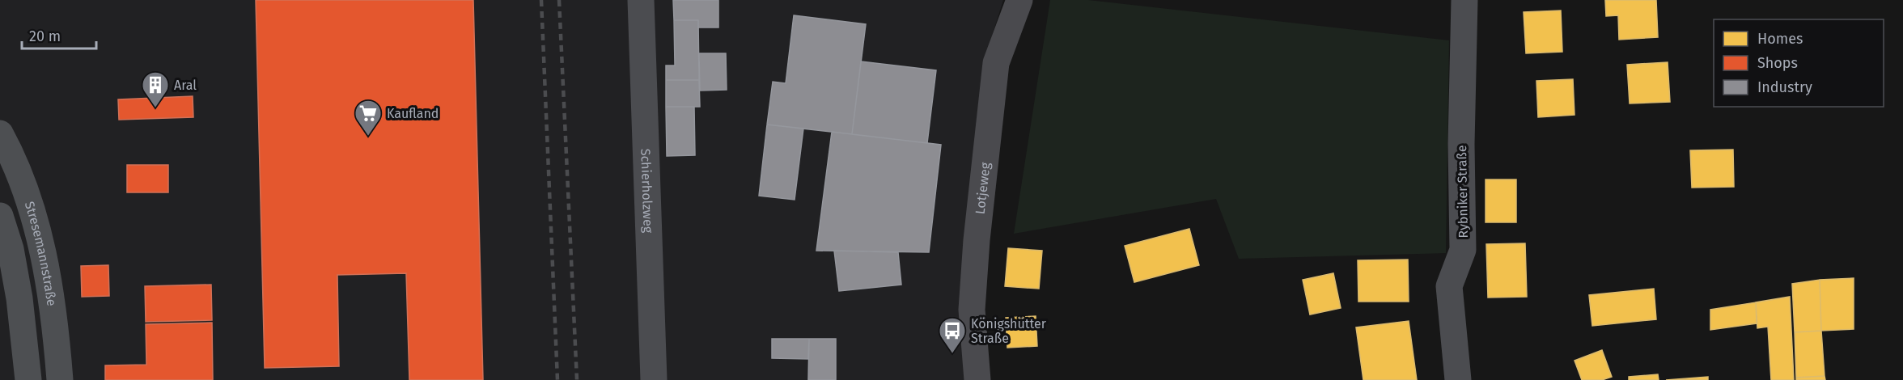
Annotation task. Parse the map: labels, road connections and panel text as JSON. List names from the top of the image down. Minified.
{"streets":{"main road":["Stresemannstraße"],"street":["Lotjeweg","Schierholzweg","Rybniker Straße"]},"places":{"building":["Aral"],"supermarket":["Kaufland"],"bus stop":["Königshütter Straße"]},"legend":["Homes","Shops","Industry"],"scale_bar":"20 m"}
